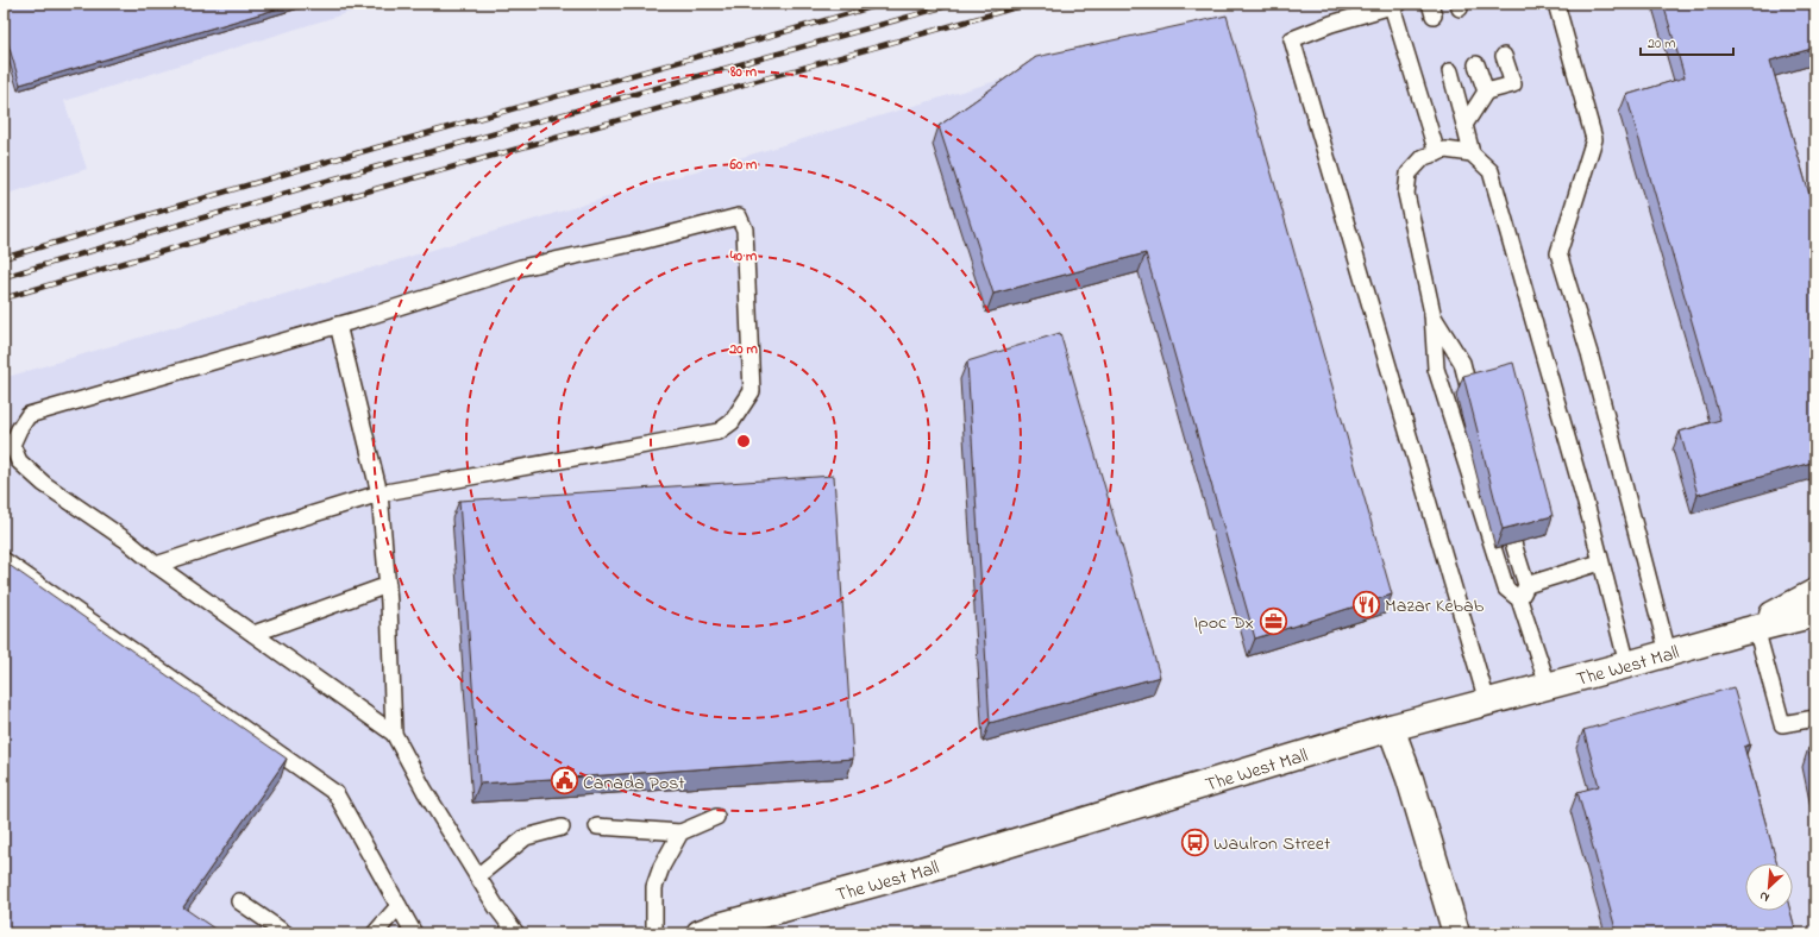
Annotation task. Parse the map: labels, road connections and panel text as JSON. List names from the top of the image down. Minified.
{"streets":{"main road":["The West Mall"]},"places":{"restaurant":["Mazar Kebab"],"office":["Ipoc Dx"],"public building":["Canada Post"],"bus stop":["Waulron Street"]},"scale_bar":"20 m","north":"bottom left","rings":["80 m","60 m","40 m","20 m"]}
